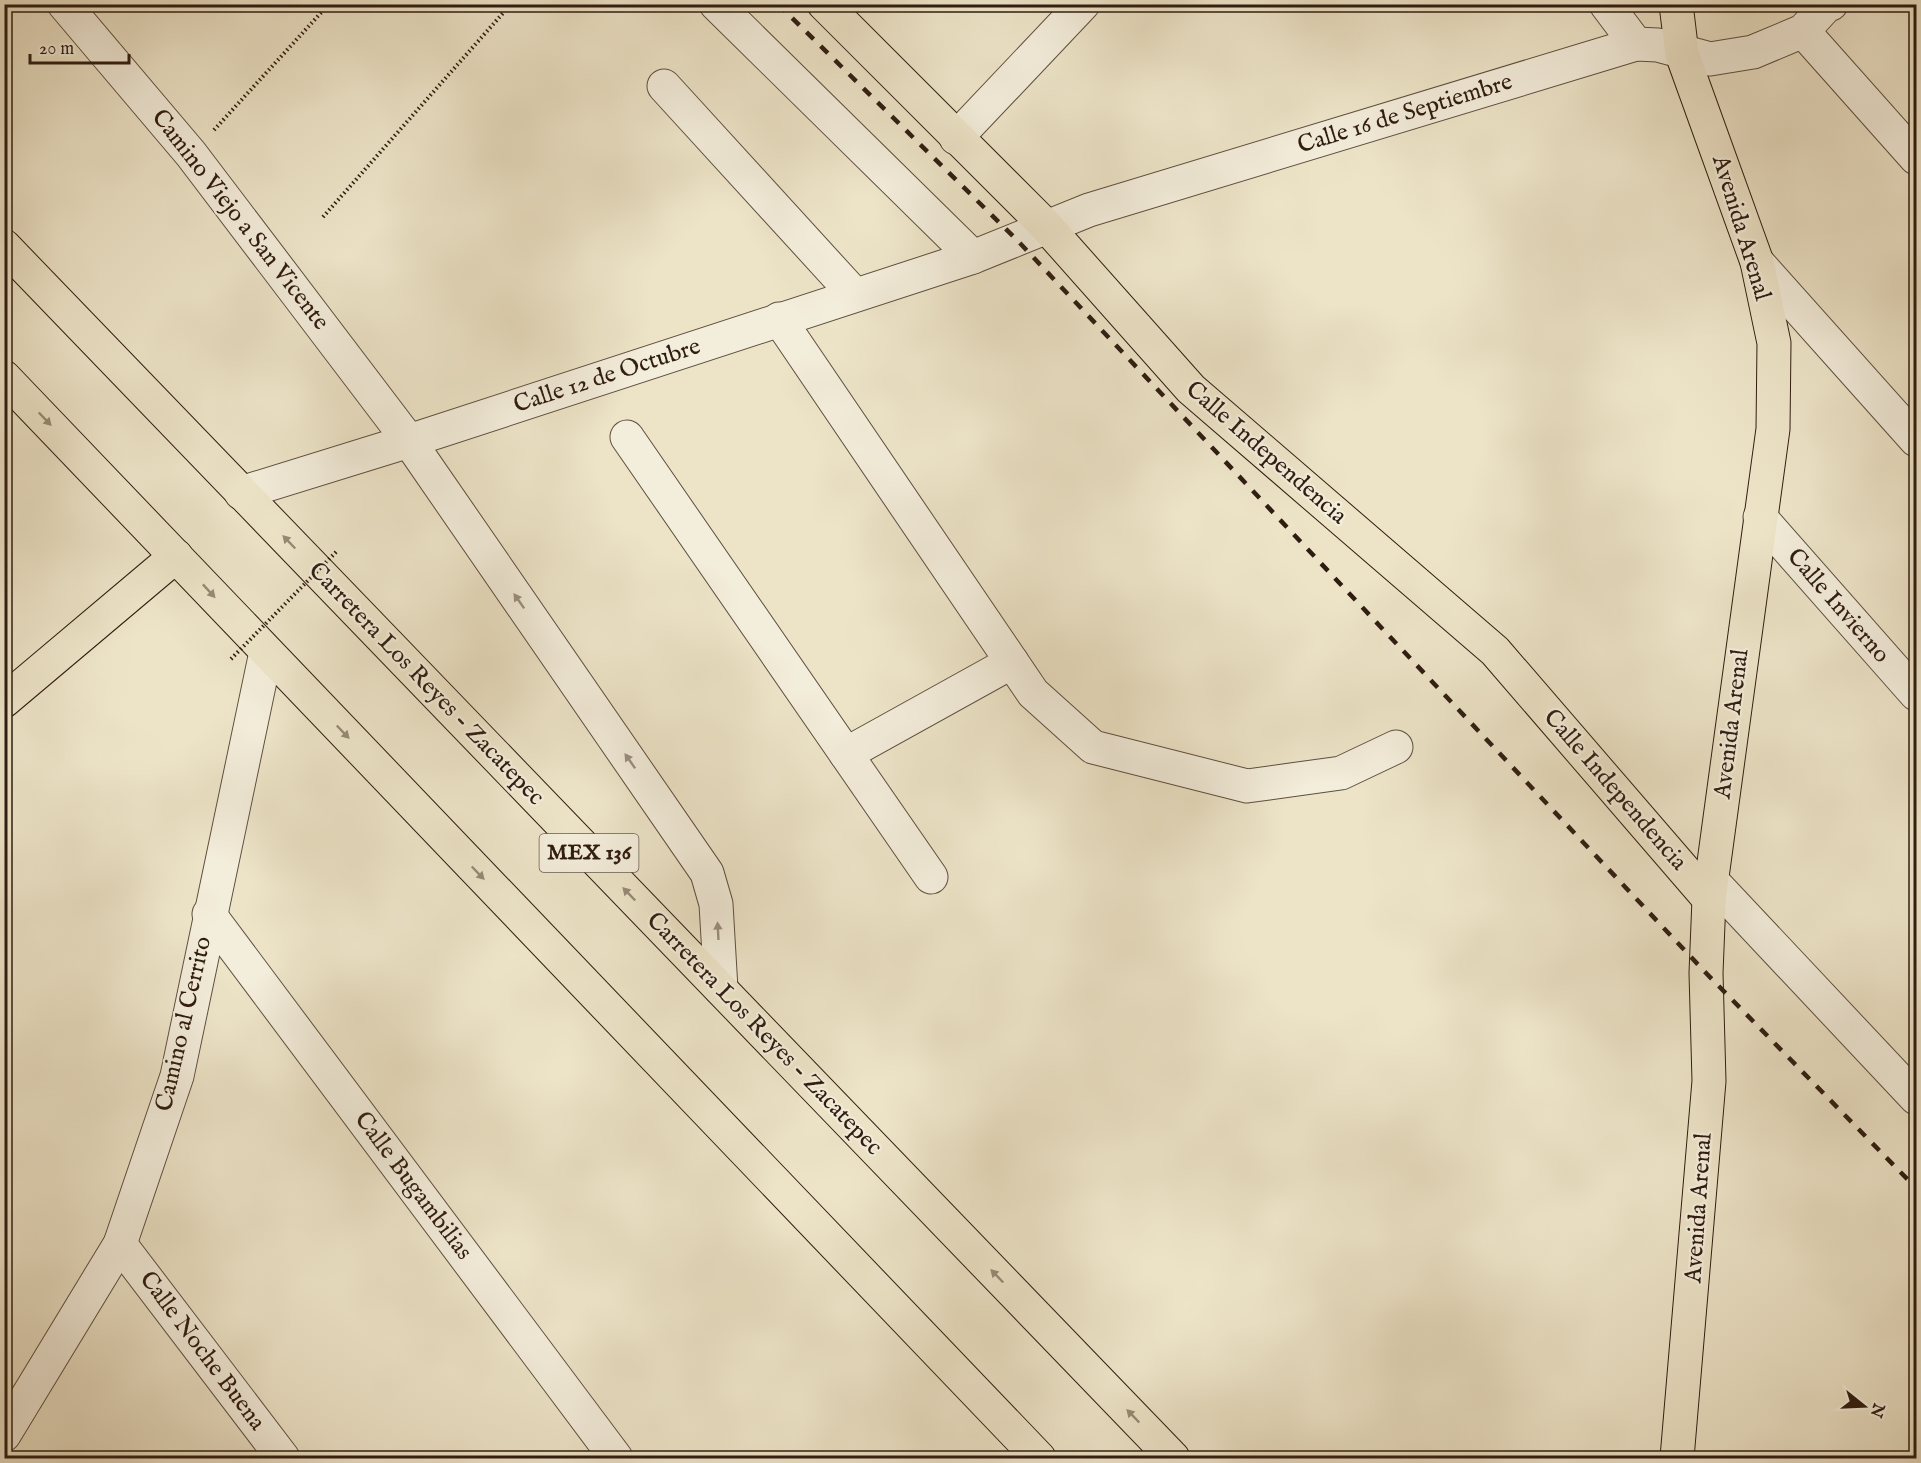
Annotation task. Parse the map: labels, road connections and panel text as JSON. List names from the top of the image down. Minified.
{"streets":{"main road":["Avenida Arenal","Calle Independencia","Carretera Los Reyes - Zacatepec","MEX 136"],"street":["Calle 16 de Septiembre","Camino Viejo a San Vicente","Calle 12 de Octubre","Calle Invierno","Camino al Cerrito","Calle Bugambilias","Calle Noche Buena"]},"crossings":[["Calle 16 de Septiembre","Avenida Arenal"],["Calle 16 de Septiembre","Calle 12 de Octubre"],["Calle 16 de Septiembre","Calle Independencia"],["Camino Viejo a San Vicente","Calle 12 de Octubre"],["Camino Viejo a San Vicente","Carretera Los Reyes - Zacatepec"],["Avenida Arenal","Calle Independencia"],["Avenida Arenal","Calle Invierno"],["Calle 12 de Octubre","Carretera Los Reyes - Zacatepec"],["Camino al Cerrito","Calle Bugambilias"],["Camino al Cerrito","Calle Noche Buena"]],"scale_bar":"20 m","north":"right"}
